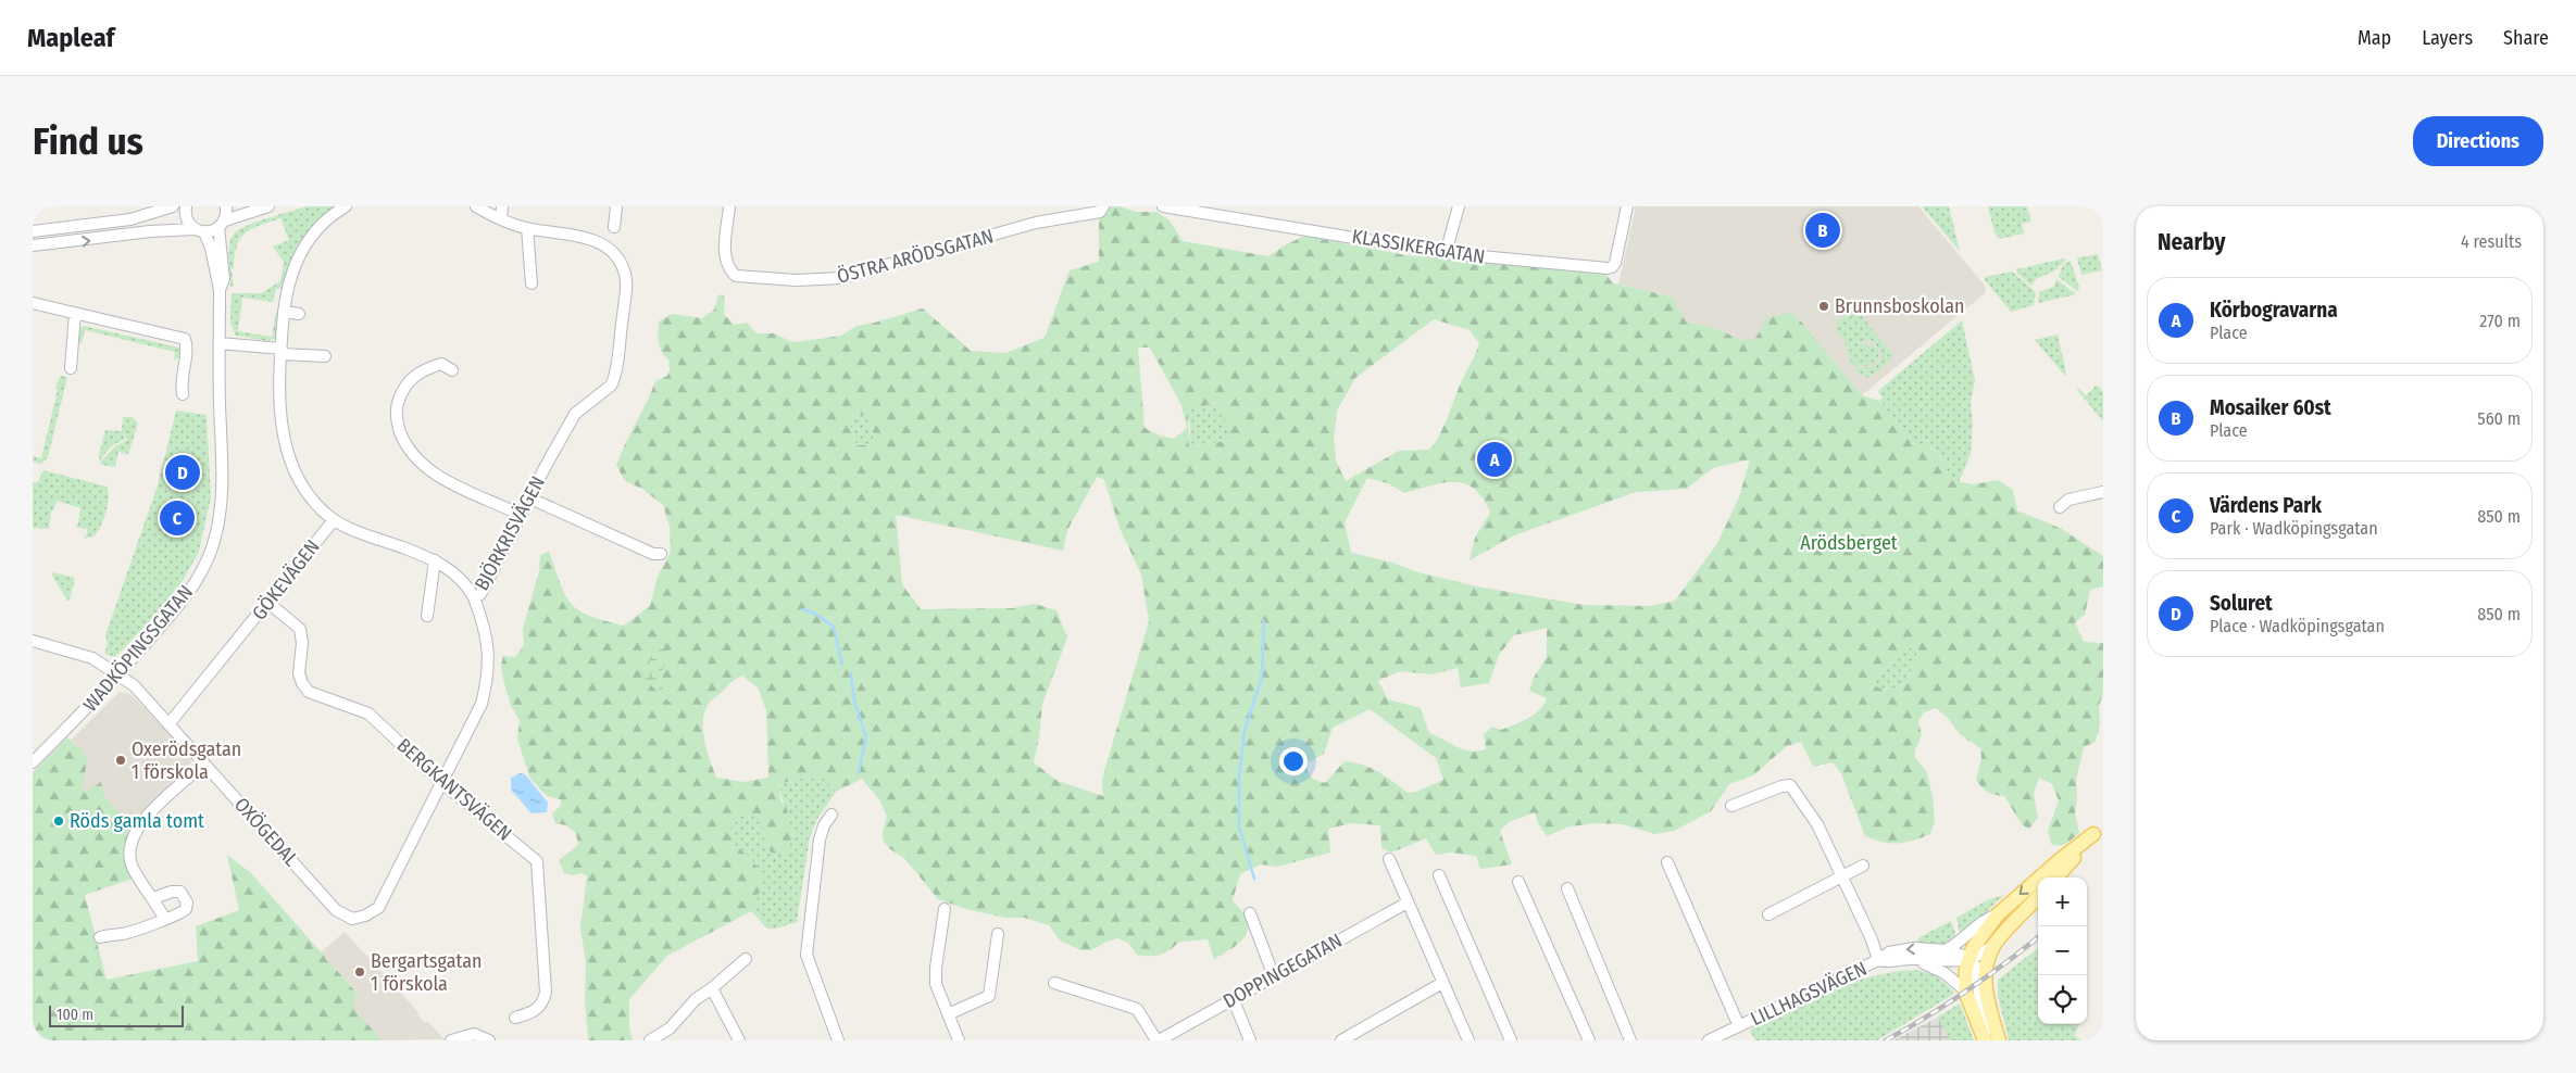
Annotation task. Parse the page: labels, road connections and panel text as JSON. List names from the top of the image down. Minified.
{"streets":{"main road":["LILLHAGSVÄGEN"],"street":["KLASSIKERGATAN","ÖSTRA ARÖDSGATAN","BJÖRKRISVÄGEN","GÖKEVÄGEN","WADKÖPINGSGATAN","BERGKANTSVÄGEN","OXÖGEDAL","DOPPINGEGATAN"]},"crossings":[["BJÖRKRISVÄGEN","BERGKANTSVÄGEN"],["BJÖRKRISVÄGEN","OXÖGEDAL"],["GÖKEVÄGEN","BERGKANTSVÄGEN"],["GÖKEVÄGEN","OXÖGEDAL"],["WADKÖPINGSGATAN","OXÖGEDAL"]],"parks":["Arödsberget"],"places":["Brunnsboskolan","Oxerödsgatan 1 förskola","Röds gamla tomt","Bergartsgatan 1 förskola"],"scale_bar":"100 m","page":{"header":"Mapleaf","nav":["Map","Layers","Share"],"buttons":"Directions","title":"Find us","heading":["Nearby","4 results"],"pins":["B","A","D","C"],"list":[{"mark":"A","name":"Körbogravarna","note":"Place","value":"270 m"},{"mark":"B","name":"Mosaiker 60st","note":"Place","value":"560 m"},{"mark":"C","name":"Värdens Park","note":"Park · Wadköpingsgatan","value":"850 m"},{"mark":"D","name":"Soluret","note":"Place · Wadköpingsgatan","value":"850 m"}],"map_buttons":["+","−"],"scale":"100 m"}}
